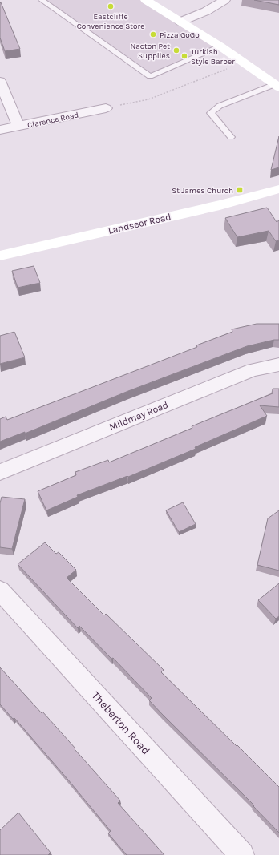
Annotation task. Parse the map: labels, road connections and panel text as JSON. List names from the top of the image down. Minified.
{"streets":{"street":["Clarence Road","Landseer Road","Mildmay Road","Theberton Road"]},"places":{"other":["Eastcliffe Convenience Store","Pizza GoGo","Nacton Pet Supplies","Turkish Style Barber"],"transit":["St James Church"]}}
